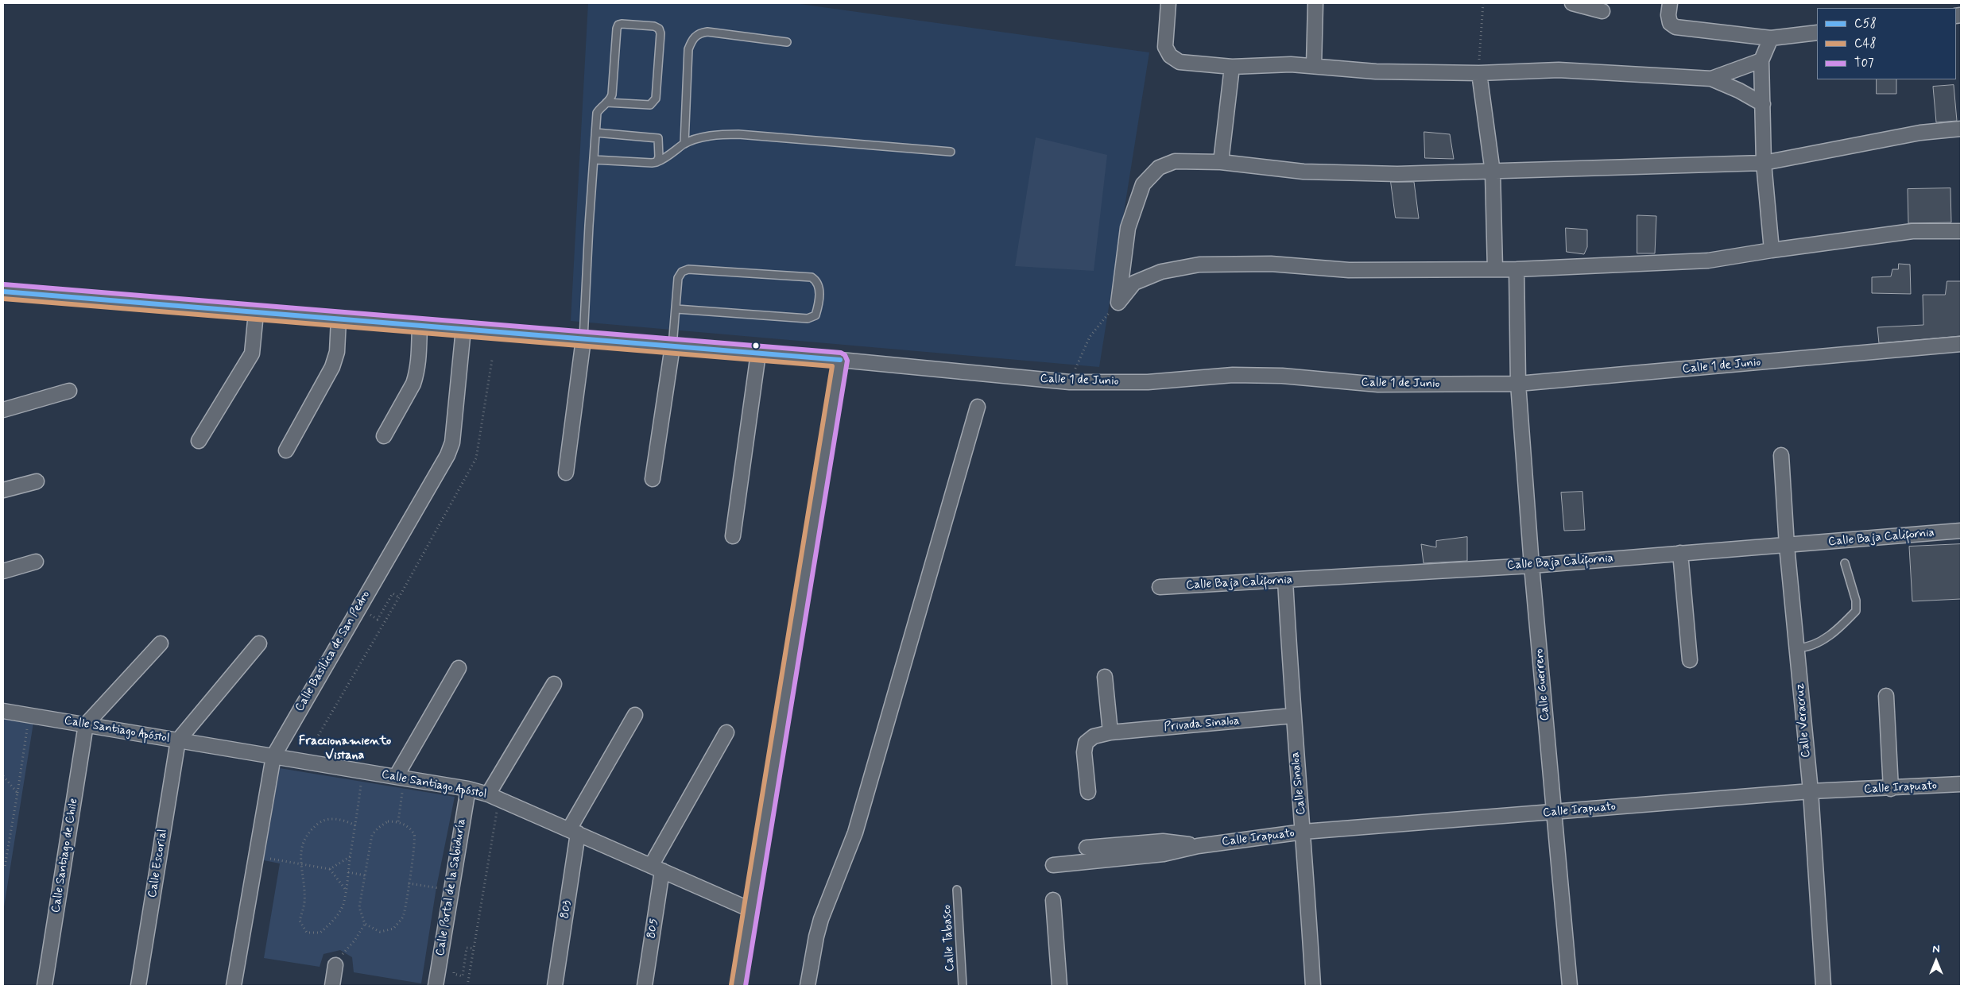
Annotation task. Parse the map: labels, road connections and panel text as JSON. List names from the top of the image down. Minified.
{"streets":{"street":["Calle 1 de Junio","Calle Baja California","Calle Basílica de San Pedro","Calle Guerrero","Calle Veracruz","Privada Sinaloa","Calle Santiago Apóstol","Calle Sinaloa","Calle Irapuato","Calle Santiago de Chile","Calle Escorial","Calle Portal de la Sabiduría","803","805"],"lane":["Calle Tabasco"]},"crossings":[["Calle 1 de Junio","Calle Basílica de San Pedro"],["Calle 1 de Junio","Calle Guerrero"],["Calle Baja California","Calle Guerrero"],["Calle Baja California","Calle Veracruz"],["Calle Baja California","Calle Sinaloa"],["Calle Basílica de San Pedro","Calle Santiago Apóstol"],["Calle Guerrero","Calle Irapuato"],["Calle Veracruz","Calle Irapuato"],["Privada Sinaloa","Calle Sinaloa"],["Calle Santiago Apóstol","Calle Santiago de Chile"],["Calle Santiago Apóstol","Calle Escorial"],["Calle Santiago Apóstol","Calle Portal de la Sabiduría"],["Calle Santiago Apóstol","803"],["Calle Santiago Apóstol","805"],["Calle Sinaloa","Calle Irapuato"]],"districts":["Fraccionamiento Vistana"],"lines":["transit line T07","transit line C58","transit line C48"],"legend":["C58","C48","T07"],"north":"top"}
